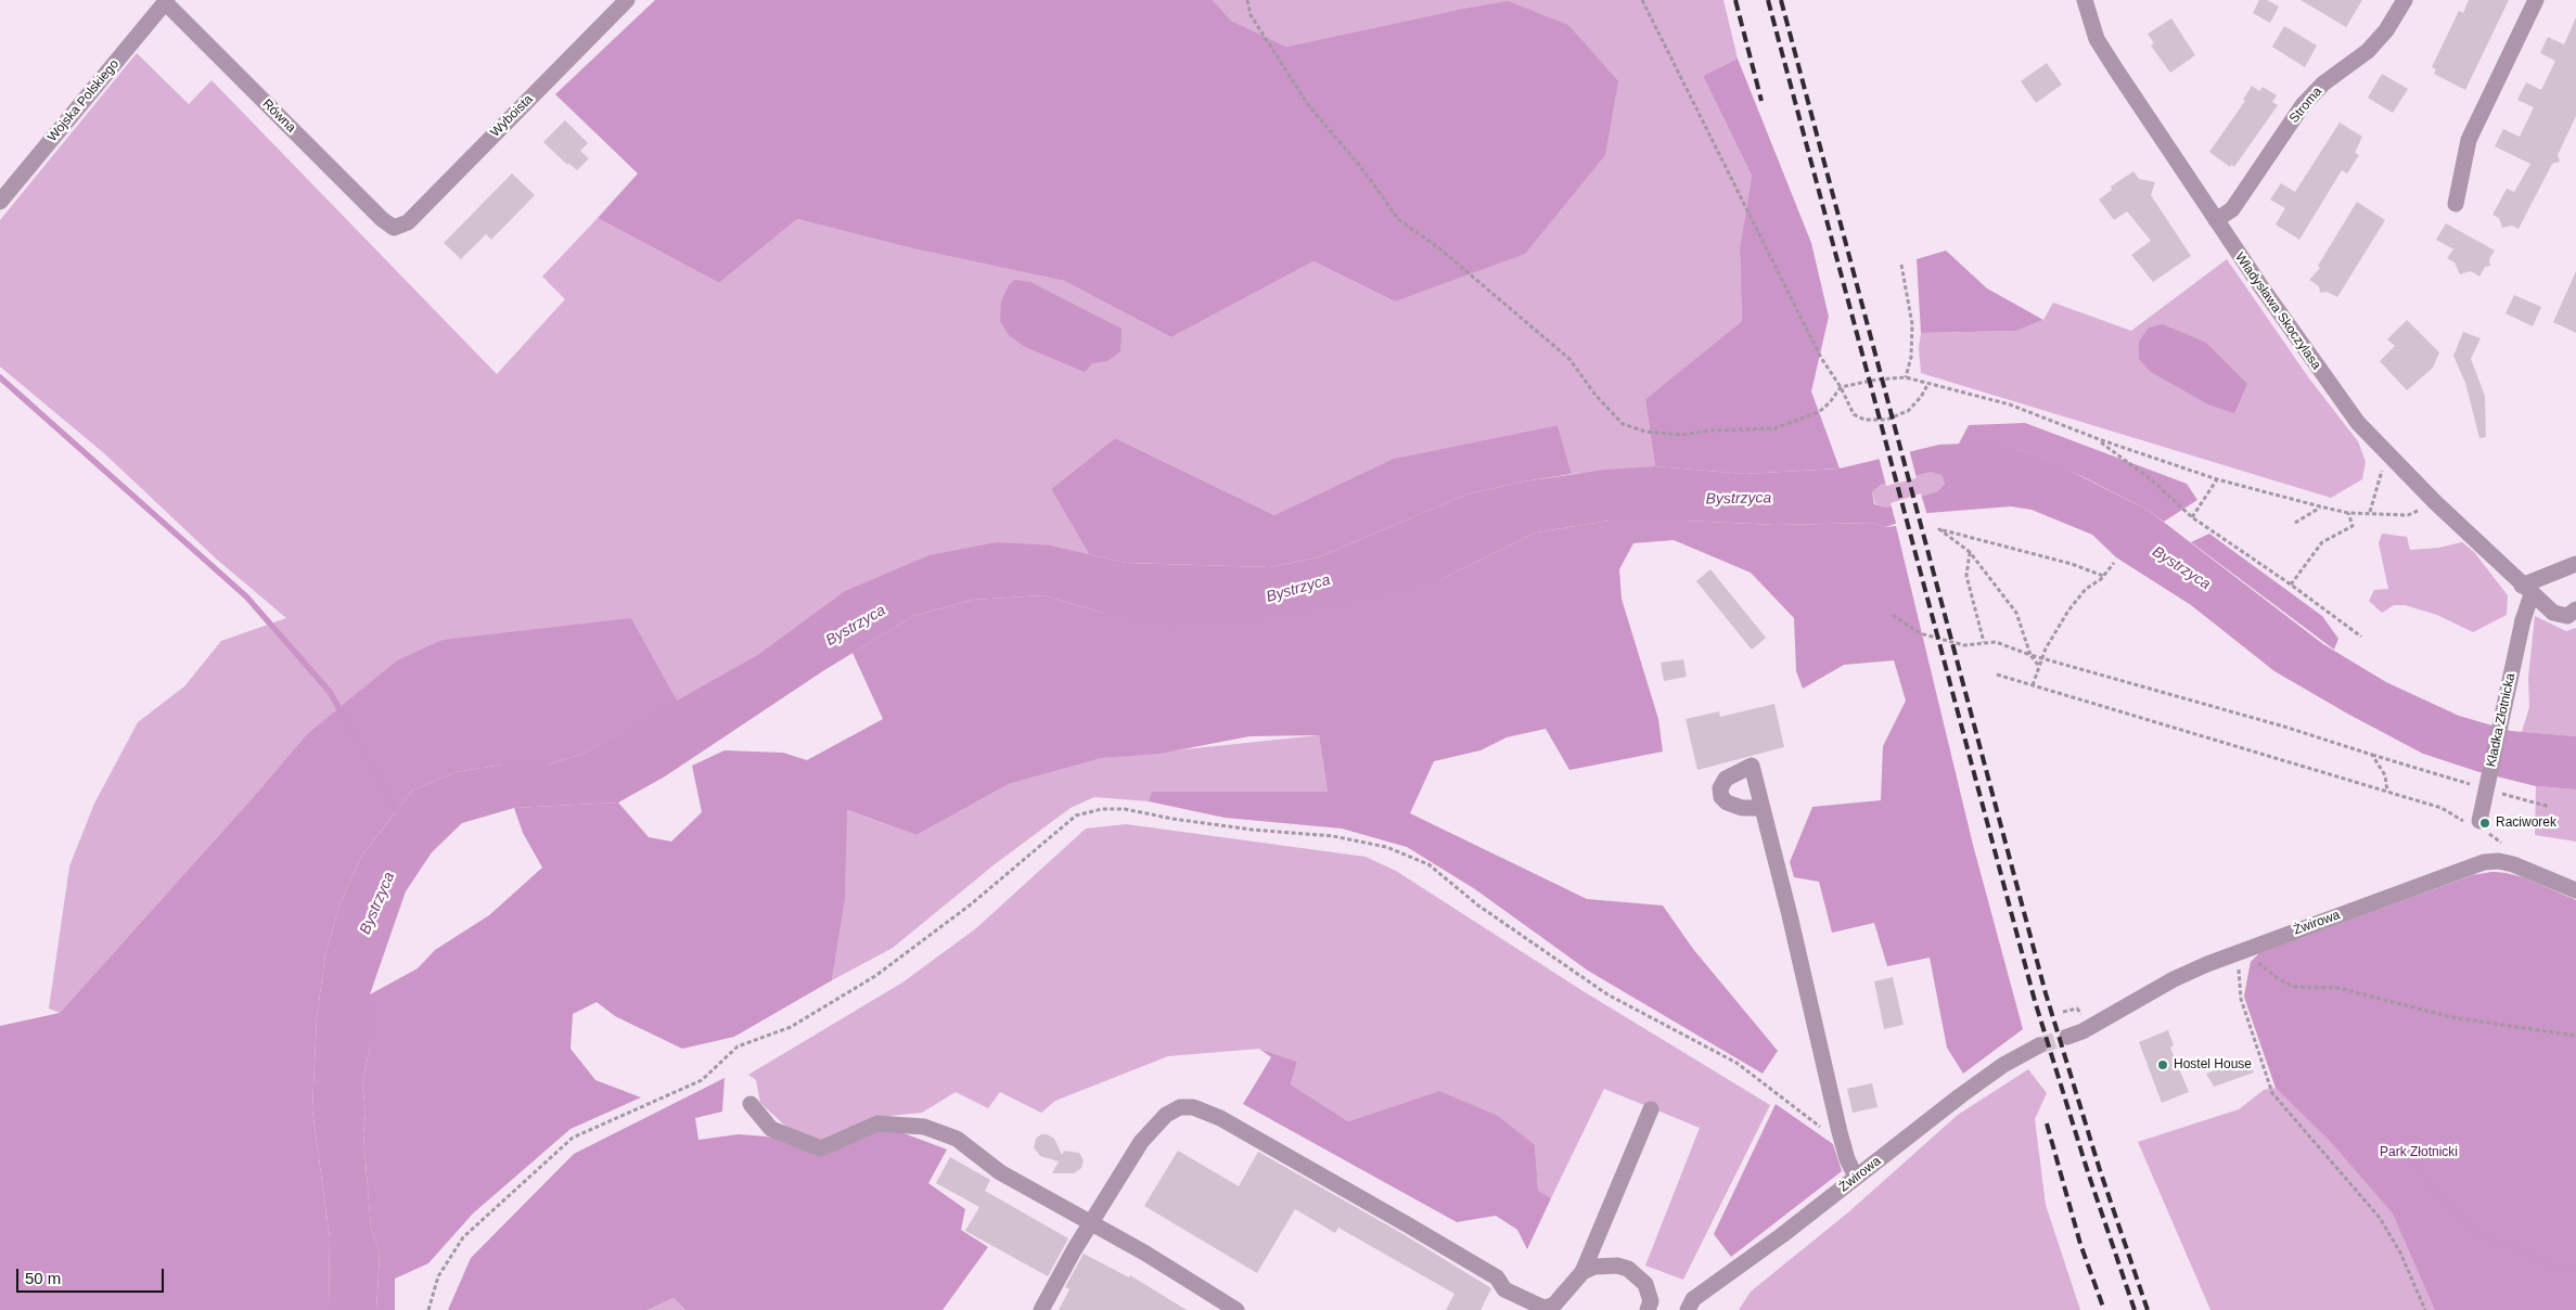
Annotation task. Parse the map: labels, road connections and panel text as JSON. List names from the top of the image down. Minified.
{"streets":{"street":["Wojska Polskiego","Stroma","Równa","Wyboista","Władysława Skoczylasa","Kładka Złotnicka","Żwirowa"]},"crossings":[["Wojska Polskiego","Równa"],["Stroma","Władysława Skoczylasa"],["Równa","Wyboista"],["Władysława Skoczylasa","Kładka Złotnicka"]],"water":["Bystrzyca"],"parks":["Park Złotnicki"],"places":["Raciworek","Hostel House"],"scale_bar":"50 m"}
